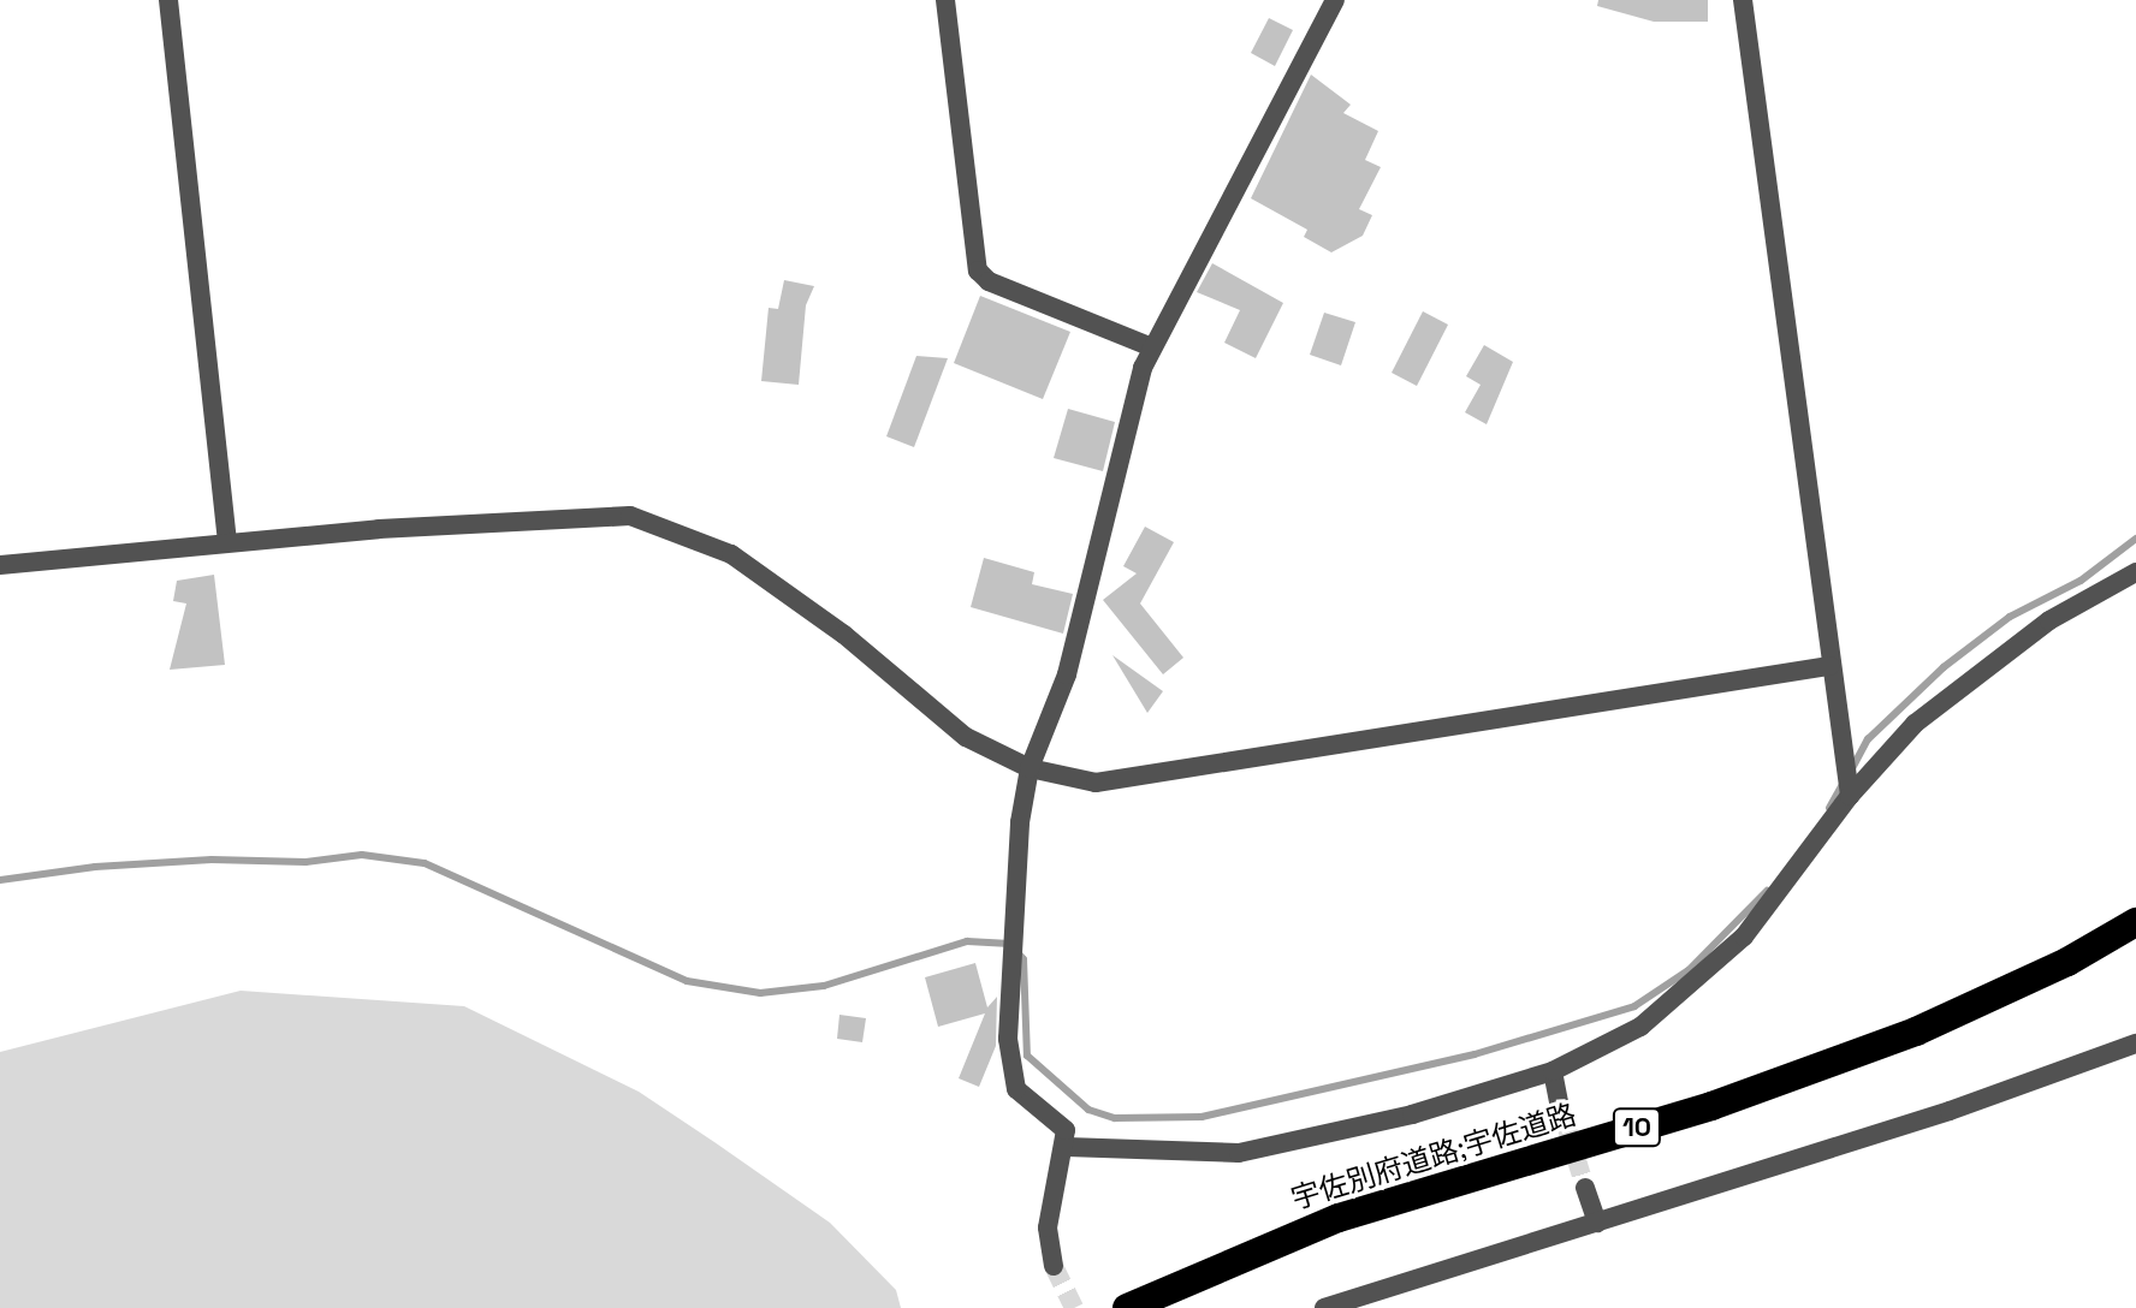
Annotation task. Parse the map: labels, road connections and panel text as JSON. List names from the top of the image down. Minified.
{"streets":{"highway":["10","宇佐別府道路;宇佐道路"]}}
